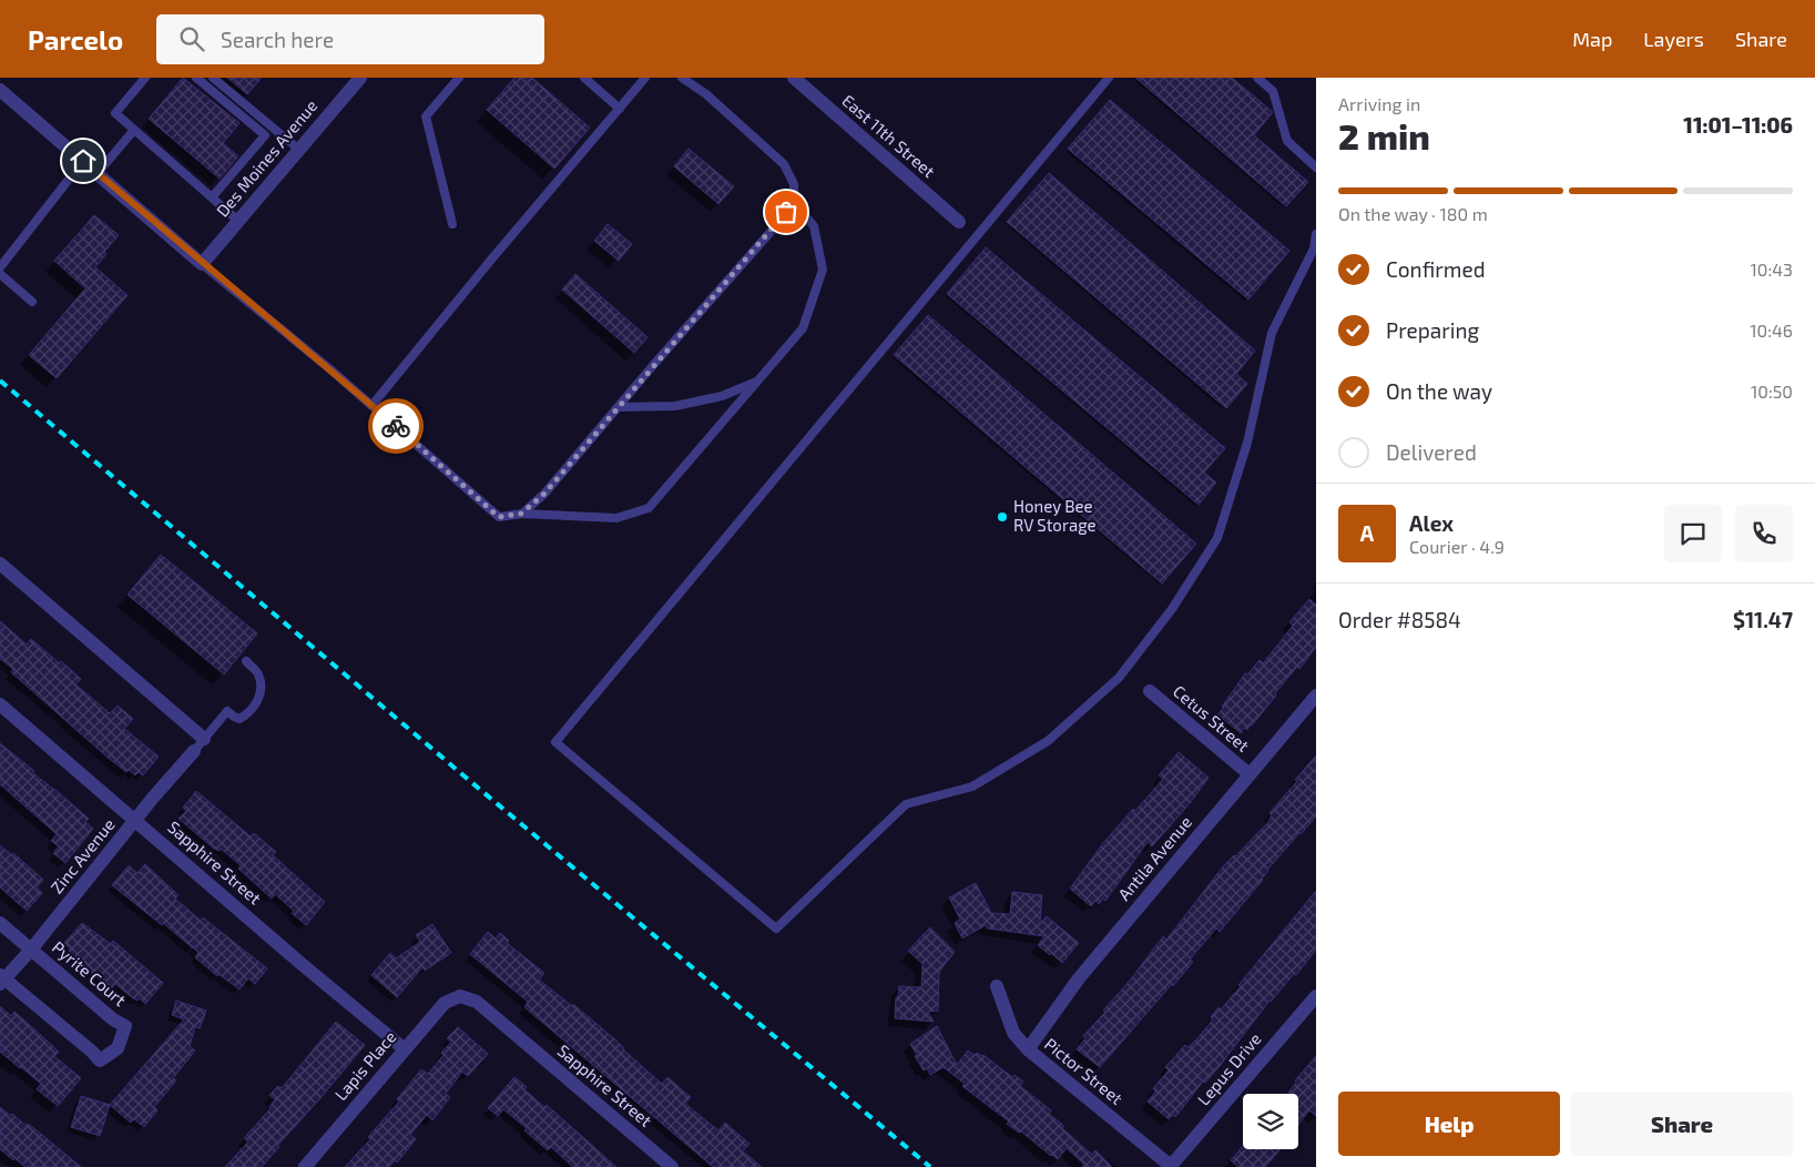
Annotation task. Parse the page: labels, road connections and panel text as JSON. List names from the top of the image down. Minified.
{"streets":{"street":["East 11th Street","Des Moines Avenue","Cetus Street","Zinc Avenue","Antila Avenue","Sapphire Street","Pyrite Court","Lapis Place","Lepus Drive","Pictor Street"]},"crossings":[["Cetus Street","Antila Avenue"],["Zinc Avenue","Sapphire Street"],["Zinc Avenue","Pyrite Court"],["Antila Avenue","Pictor Street"],["Sapphire Street","Lapis Place"],["Lepus Drive","Pictor Street"]],"places":["Honey Bee RV Storage"],"page":{"header":"Parcelo","search":"Search here","nav":["Map","Layers","Share"],"heading":["2 min","Arriving in","11:01–11:06"],"panel":["Alex","Courier · 4.9","Order #8584","$11.47"],"bar":"On the way · 180 m","list":[["Confirmed","10:43"],["Preparing","10:46"],["On the way","10:50"],"Delivered"],"round":"A","buttons":["Help","Share"]}}
